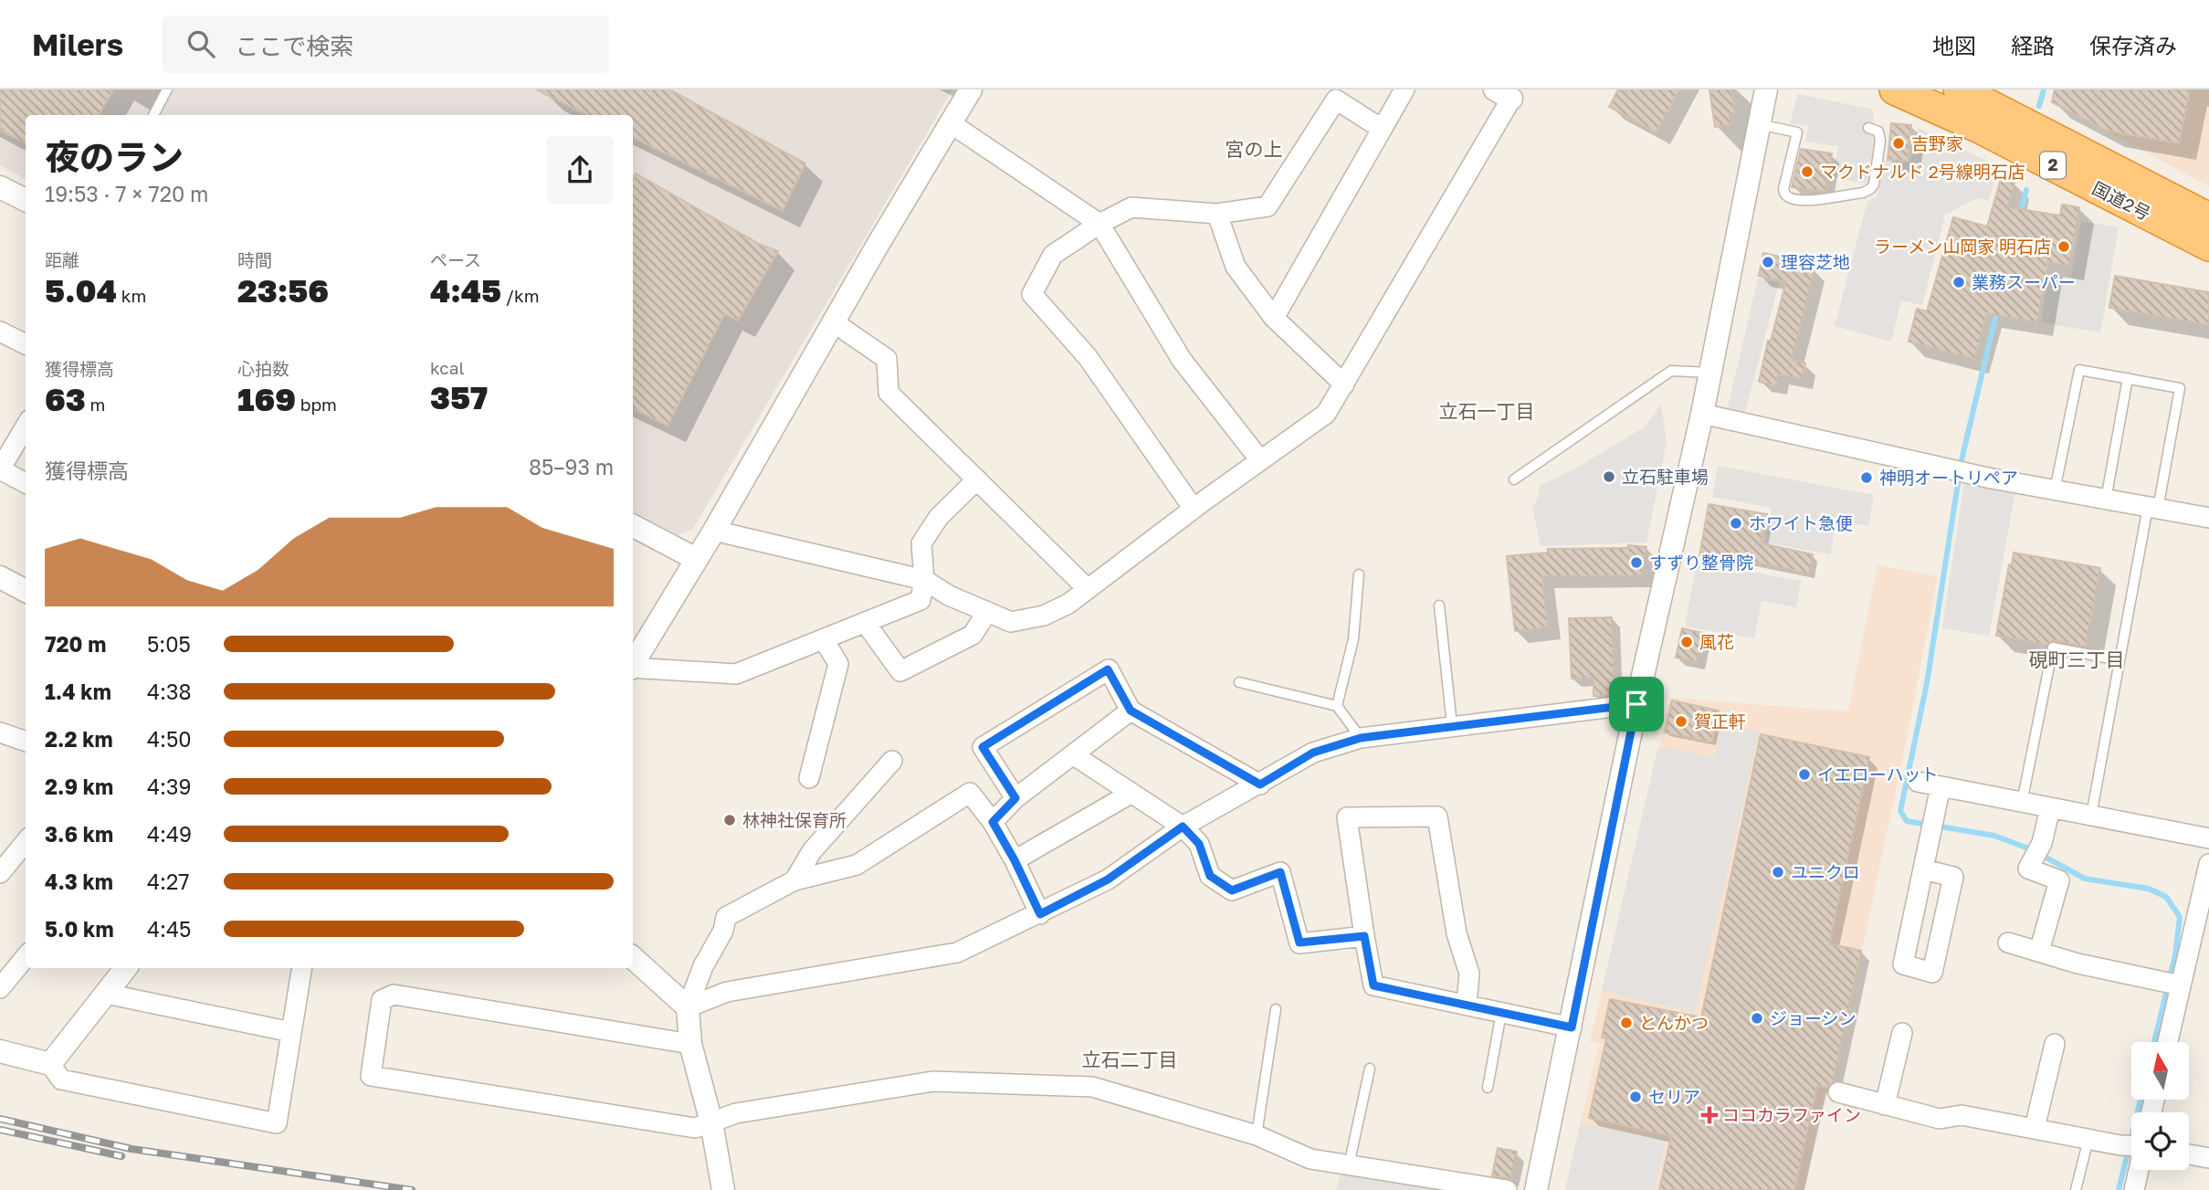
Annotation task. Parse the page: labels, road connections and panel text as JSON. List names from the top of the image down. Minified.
{"streets":{"highway":["2","国道2号"]},"districts":["宮の上","立石一丁目","硯町三丁目","立石二丁目"],"places":{"other":["吉野家","マクドナルド 2号線明石店","ラーメン山岡家 明石店","理容芝地","業務スーパー","立石駐車場","神明オートリペア","ホワイト急便","すずり整骨院","風花","賀正軒","イエローハット","林神社保育所","ユニクロ","ジョーシン","とんかつ","セリア"],"health":["ココカラファイン"]},"north":"top","page":{"header":"Milers","search":"ここで検索","nav":["地図","経路","保存済み"],"heading":["夜のラン","19:53 · 7 × 720 m"],"stats":[["距離","5.04 km"],["時間","23:56"],["ペース","4:45 /km"],["獲得標高","63 m"],["心拍数","169 bpm"],["kcal","357"]],"chart":["獲得標高","85–93 m"],"list":[{"name":"720 m","note":"5:05"},{"name":"1.4 km","note":"4:38"},{"name":"2.2 km","note":"4:50"},{"name":"2.9 km","note":"4:39"},{"name":"3.6 km","note":"4:49"},{"name":"4.3 km","note":"4:27"},{"name":"5.0 km","note":"4:45"}]}}
